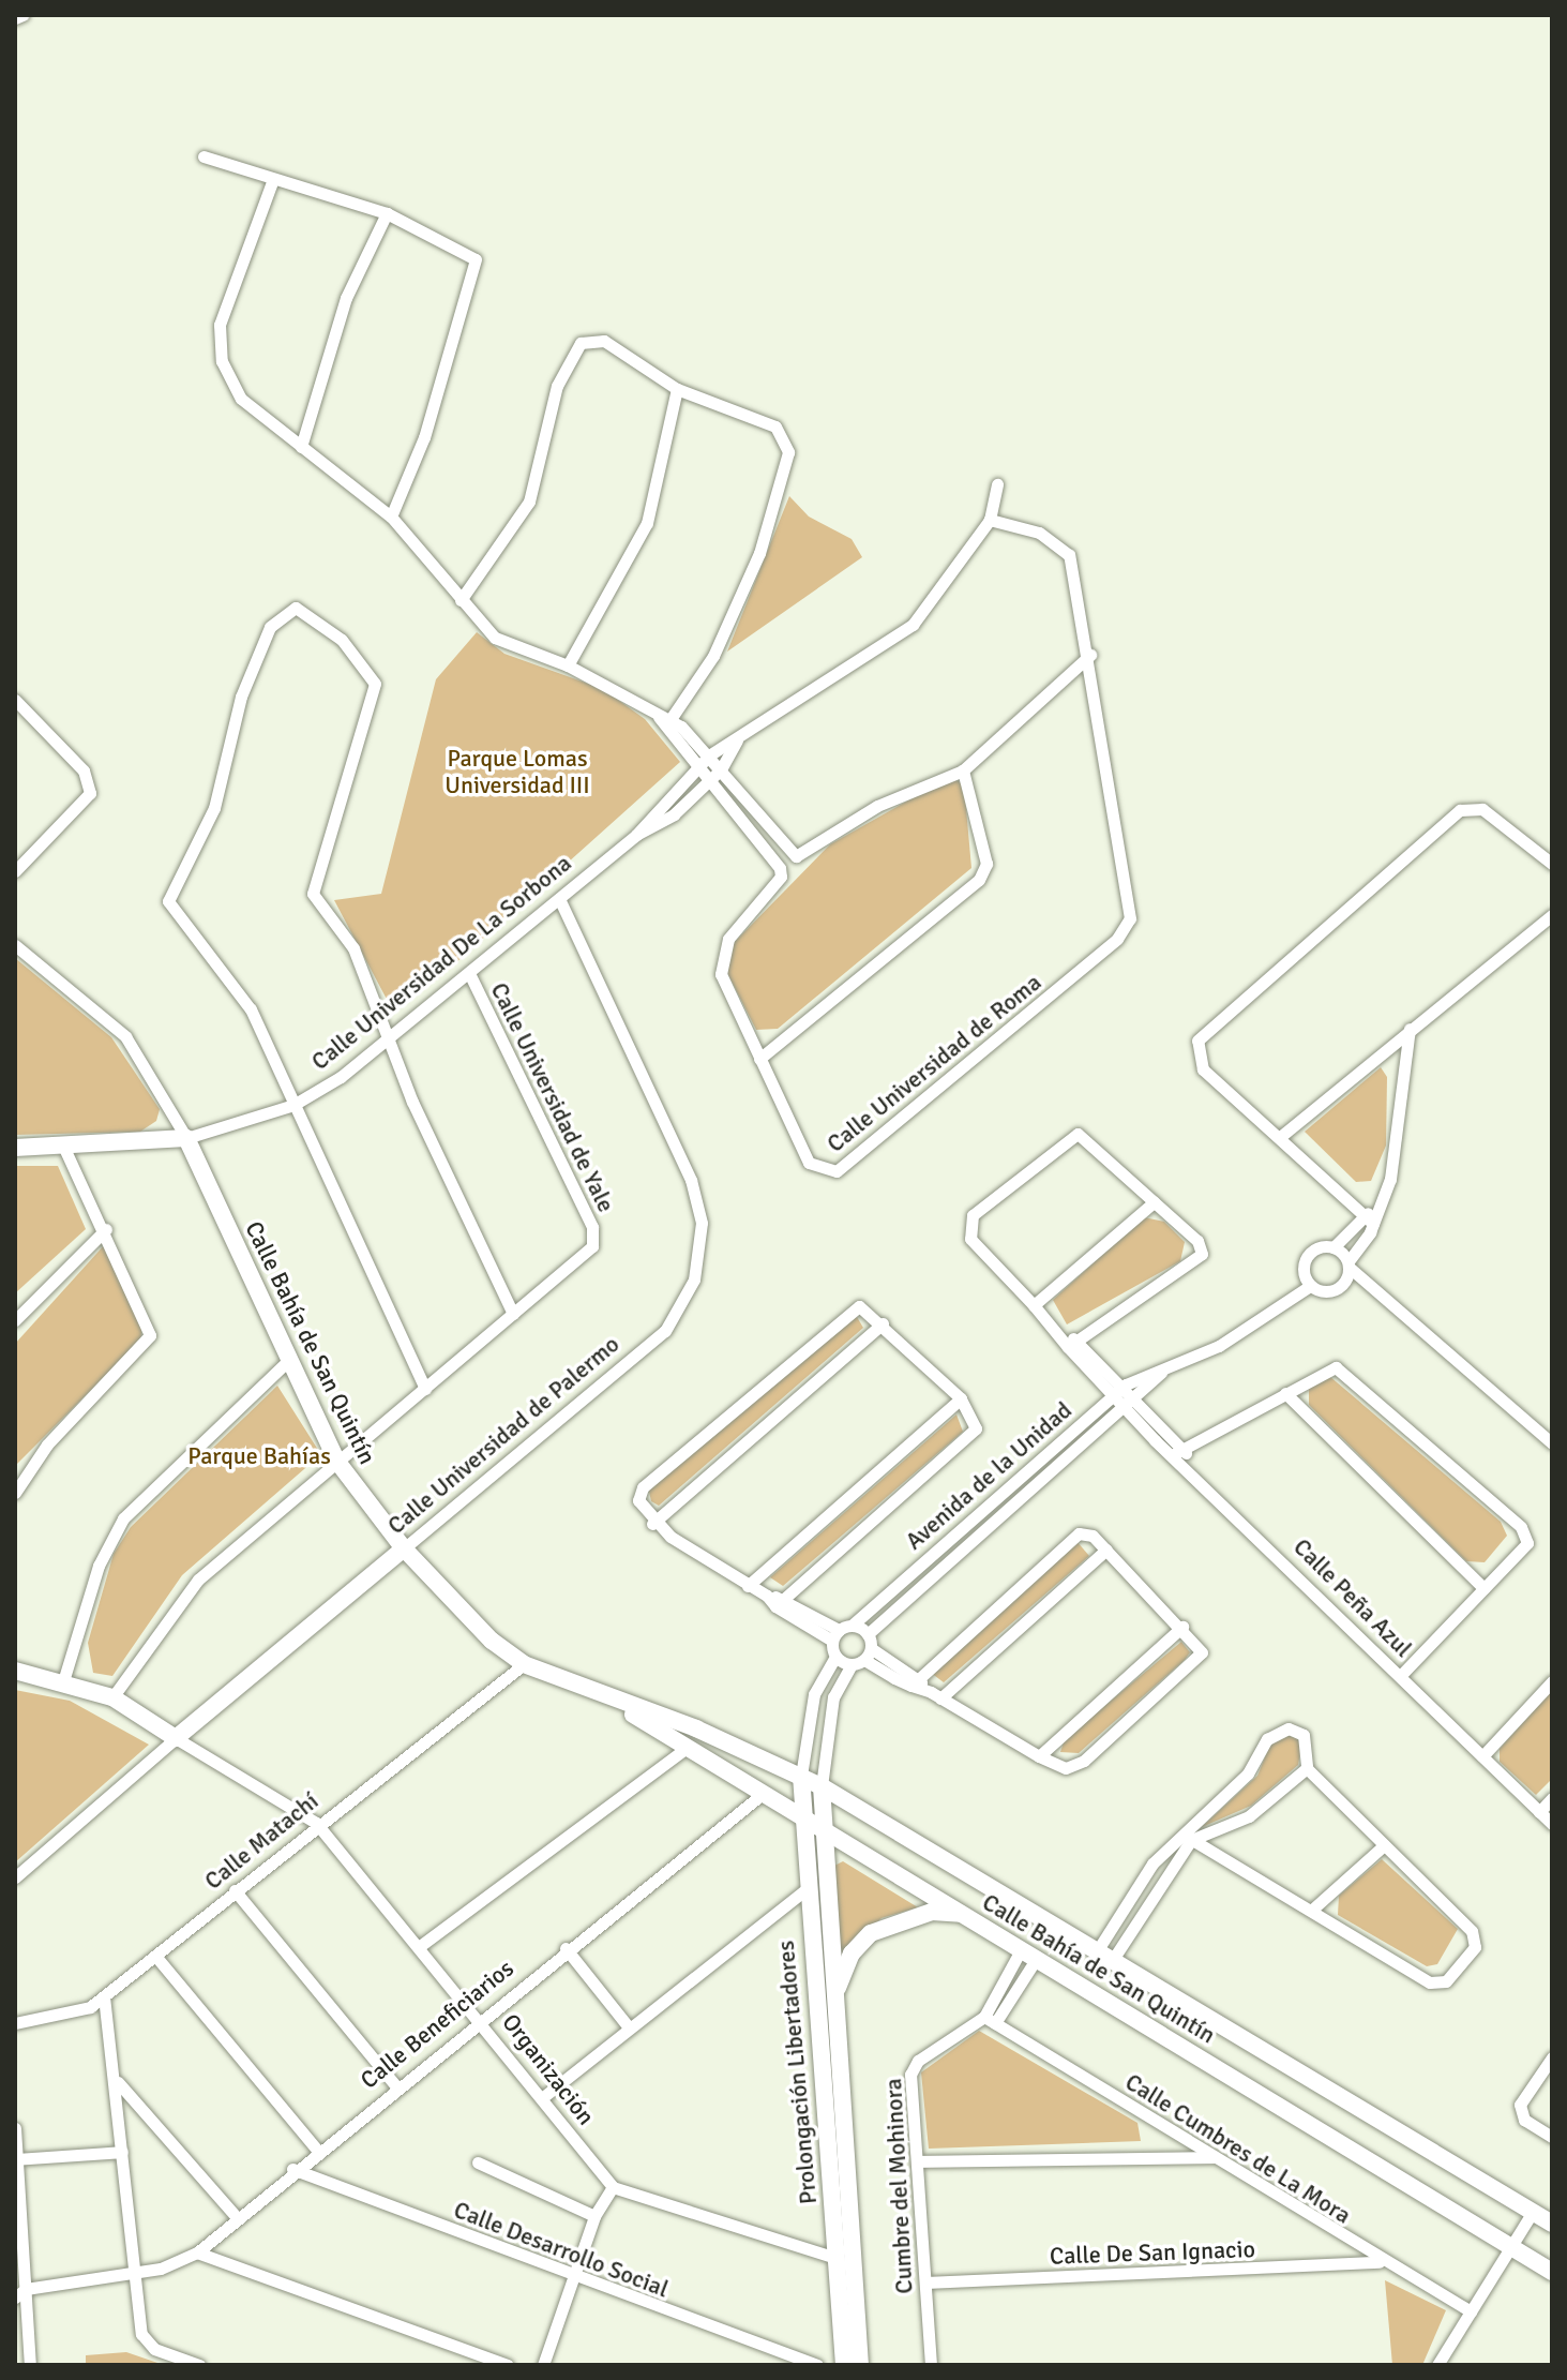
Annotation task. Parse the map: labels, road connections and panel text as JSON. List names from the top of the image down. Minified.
{"streets":{"street":["Calle Universidad De La Sorbona","Calle Universidad de Roma","Calle Universidad de Yale","Calle Bahía de San Quintín","Calle Universidad de Palermo","Avenida de la Unidad","Calle Peña Azul","Calle Matachí","Calle Beneficiarios","Organización","Prolongación Libertadores","Calle Cumbres de La Mora","Cumbre del Mohinora","Calle Desarrollo Social","Calle De San Ignacio"]},"crossings":[["Calle Universidad De La Sorbona","Calle Universidad de Yale"],["Calle Universidad De La Sorbona","Calle Bahía de San Quintín"],["Calle Universidad De La Sorbona","Calle Universidad de Palermo"],["Calle Universidad de Yale","Calle Bahía de San Quintín"],["Calle Bahía de San Quintín","Calle Universidad de Palermo"],["Calle Bahía de San Quintín","Calle Matachí"],["Calle Bahía de San Quintín","Calle Beneficiarios"],["Calle Bahía de San Quintín","Prolongación Libertadores"],["Calle Bahía de San Quintín","Cumbre del Mohinora"],["Calle Universidad de Palermo","Organización"],["Calle Matachí","Organización"],["Calle Beneficiarios","Organización"],["Calle Beneficiarios","Calle Desarrollo Social"],["Calle Cumbres de La Mora","Cumbre del Mohinora"],["Calle Cumbres de La Mora","Calle De San Ignacio"],["Cumbre del Mohinora","Calle De San Ignacio"]],"parks":["Parque Lomas Universidad III","Parque Bahías"]}
